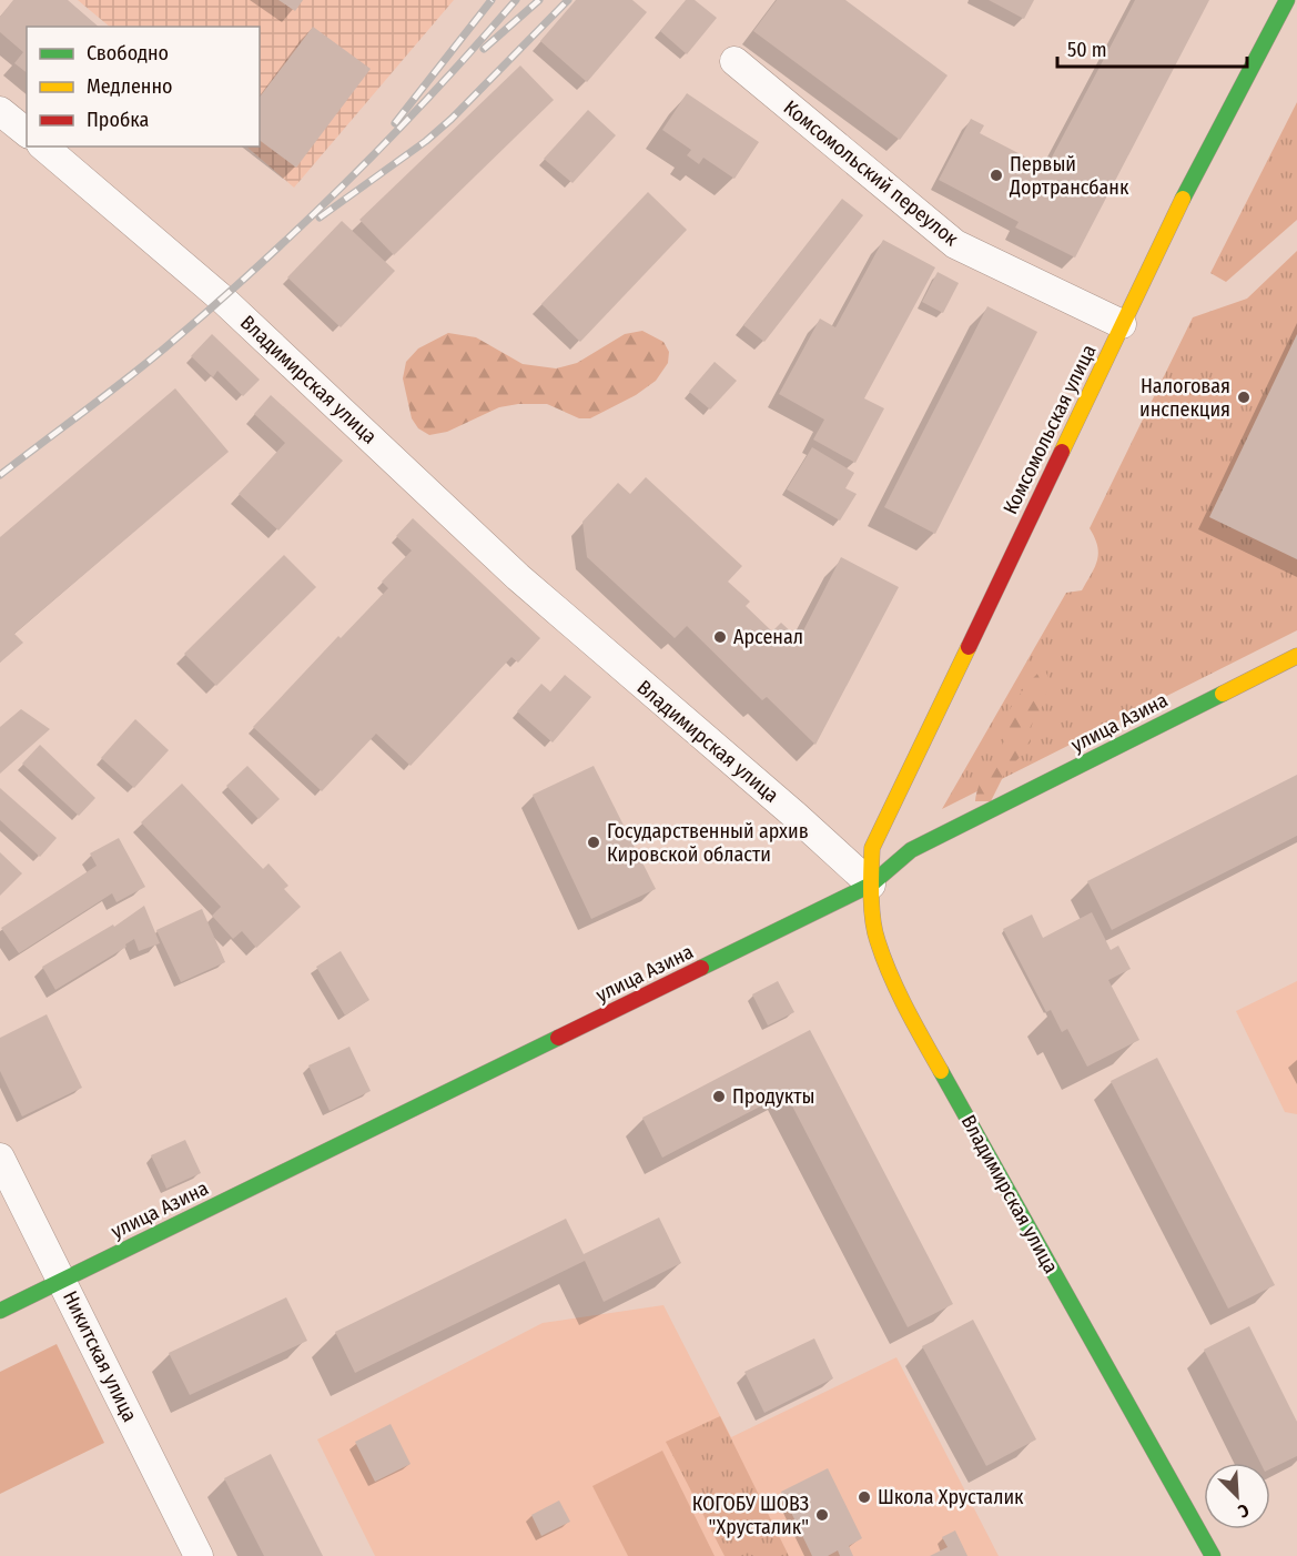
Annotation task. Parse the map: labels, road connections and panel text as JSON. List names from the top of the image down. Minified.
{"streets":{"main road":["Владимирская улица","Комсомольская улица","улица Азина"],"street":["Комсомольский переулок","Никитская улица"]},"crossings":[["Комсомольский переулок","Комсомольская улица"],["Владимирская улица","Комсомольская улица"],["Владимирская улица","улица Азина"],["Комсомольская улица","улица Азина"],["улица Азина","Никитская улица"]],"places":["Первый Дортрансбанк","Налоговая инспекция","Арсенал","Государственный архив Кировской области","Продукты","Школа Хрусталик","КОГОБУ ШОВЗ \"Хрусталик\""],"legend":["Свободно","Медленно","Пробка"],"scale_bar":"50 m","north":"bottom right"}
